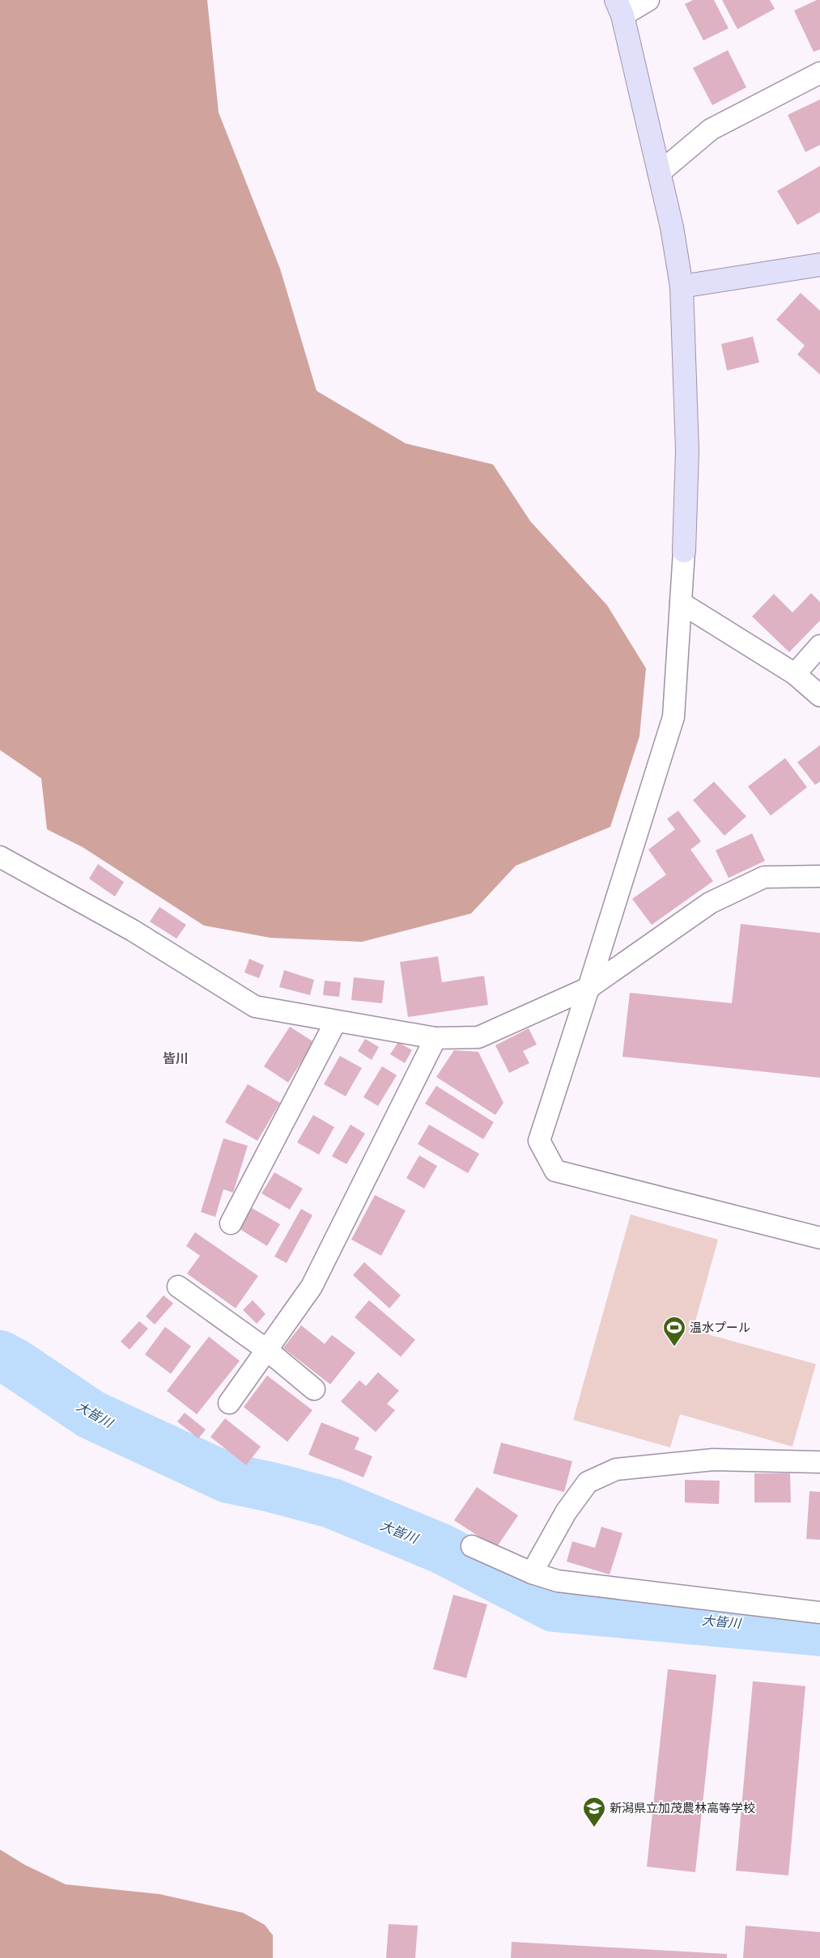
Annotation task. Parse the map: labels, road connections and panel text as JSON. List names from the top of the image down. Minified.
{"districts":["皆川"],"water":["大皆川"],"places":{"sports":["温水プール"],"school or university":["新潟県立加茂農林高等学校"]}}
